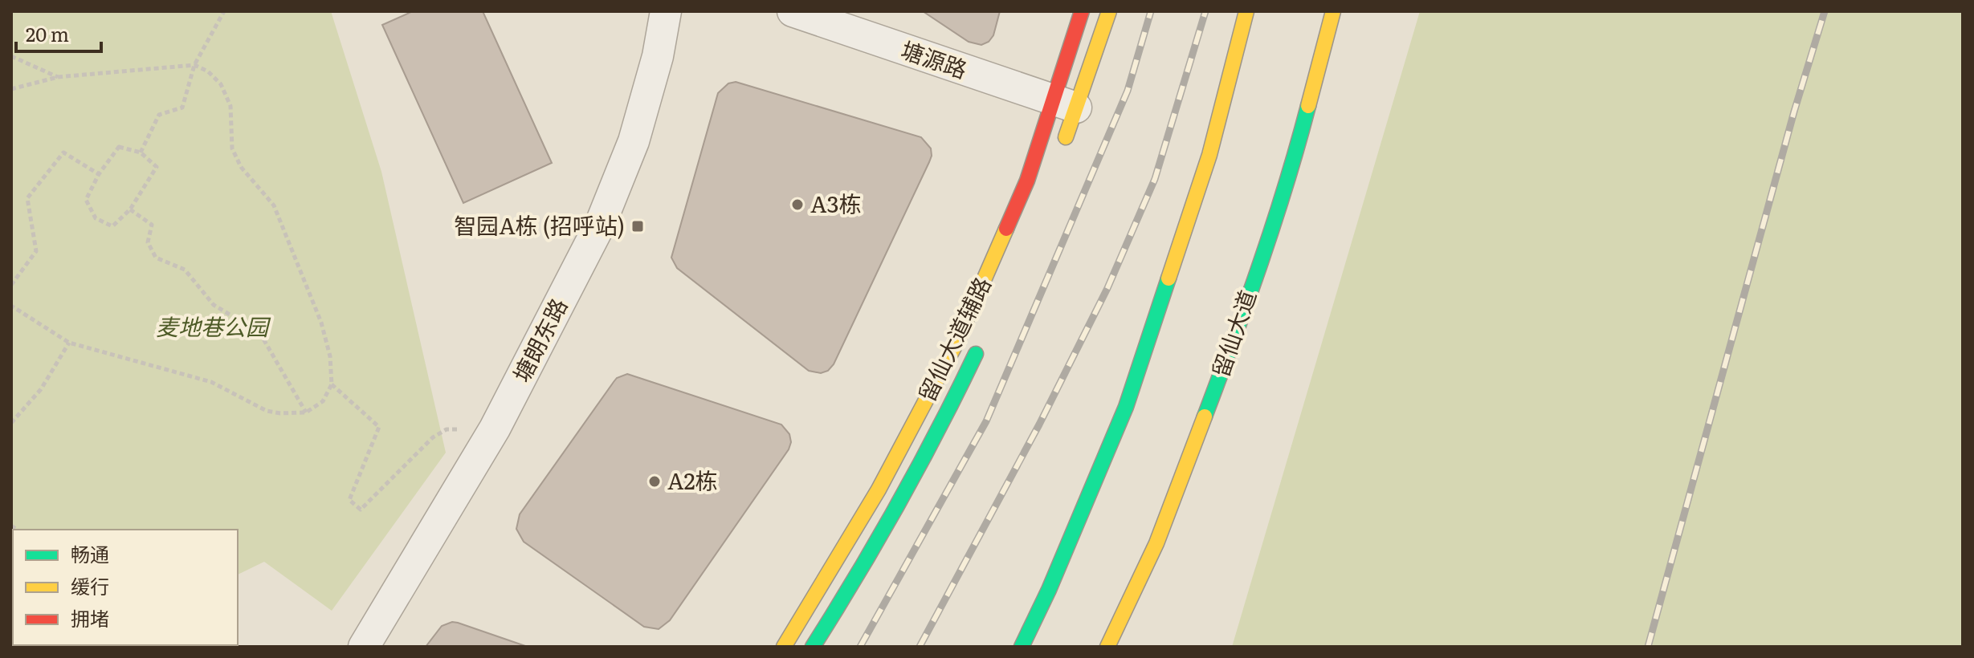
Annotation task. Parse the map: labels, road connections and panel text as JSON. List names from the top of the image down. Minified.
{"streets":{"main road":["留仙大道","留仙大道辅路"],"street":["塘源路","塘朗东路"]},"crossings":[["塘源路","留仙大道辅路"]],"parks":["麦地巷公园"],"places":{"other":["A3栋","A2栋"],"transit":["智园A栋 (招呼站)"]},"legend":["畅通","缓行","拥堵"],"scale_bar":"20 m"}
